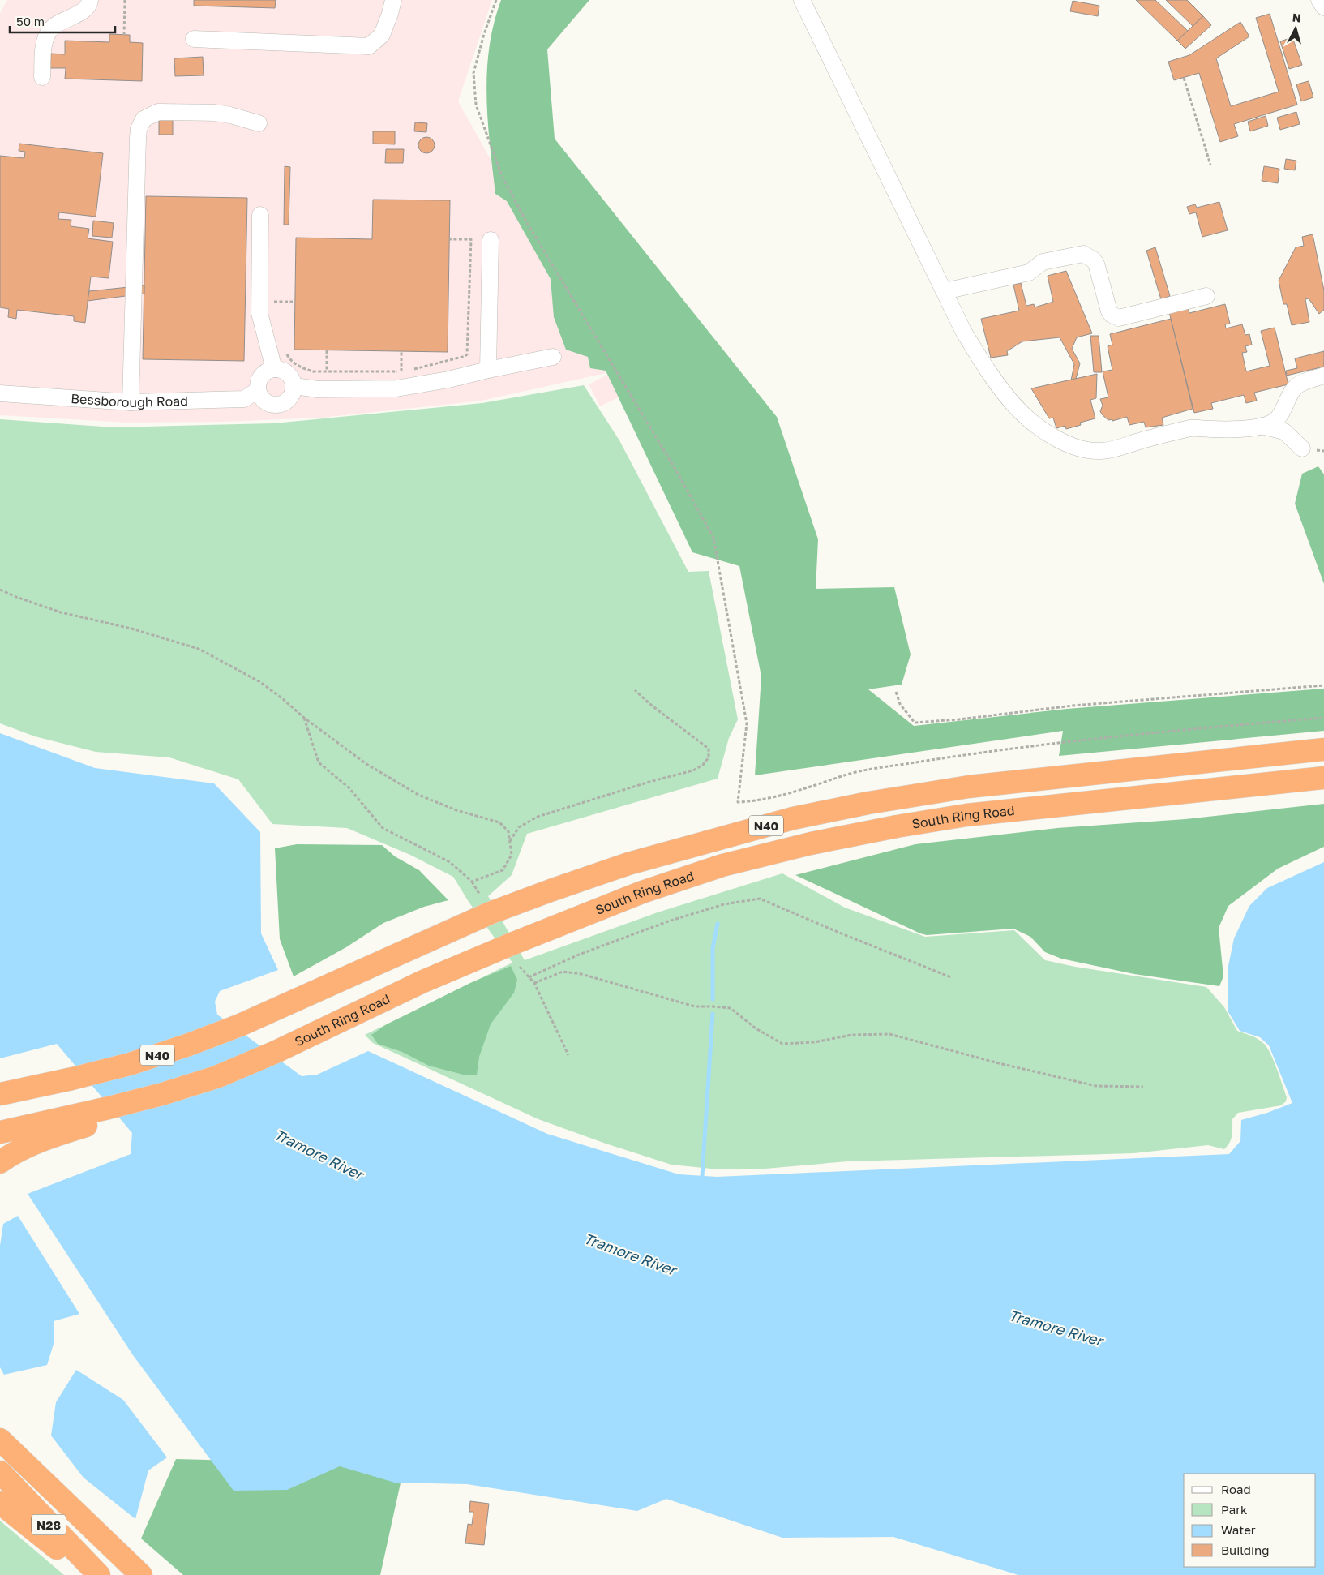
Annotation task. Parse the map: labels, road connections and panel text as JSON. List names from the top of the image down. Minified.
{"streets":{"highway":["South Ring Road","N40","N28"],"street":["Bessborough Road"]},"water":["Tramore River"],"legend":["Road","Park","Water","Building"],"scale_bar":"50 m","north":"top"}
